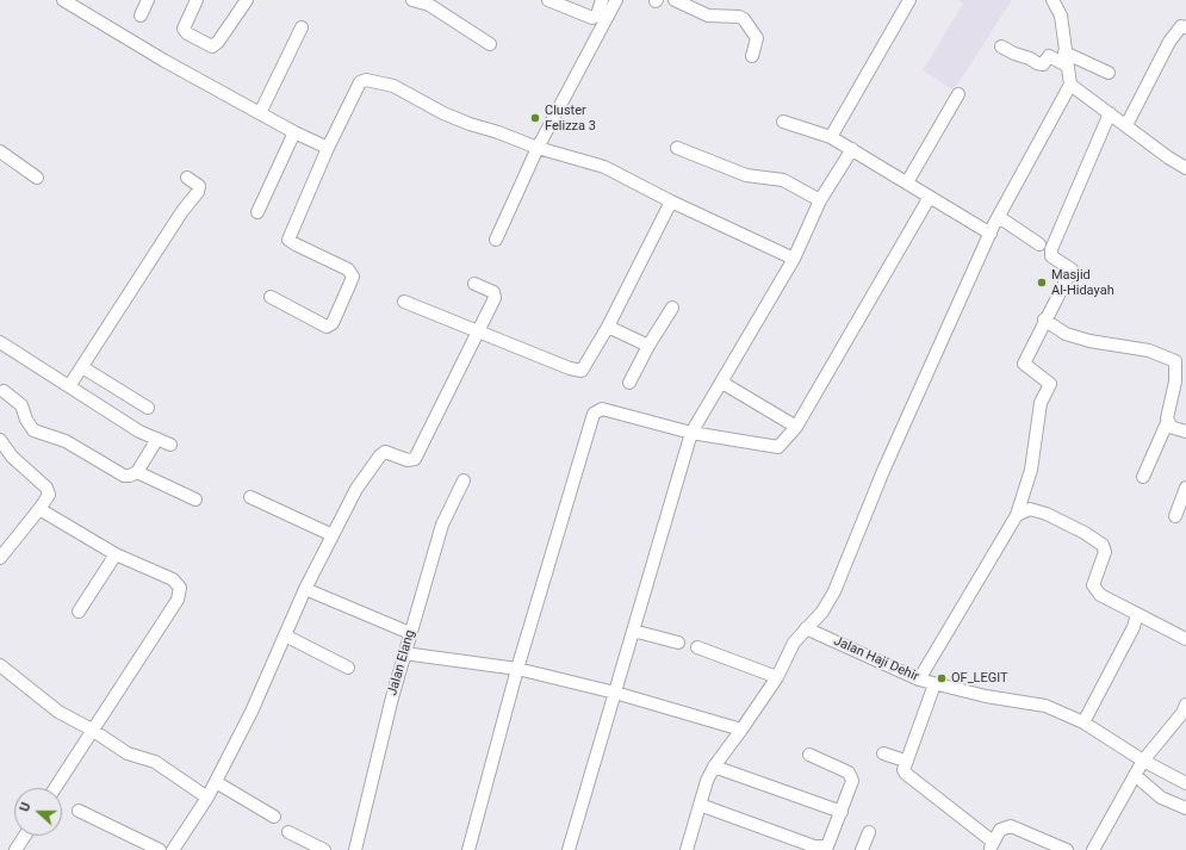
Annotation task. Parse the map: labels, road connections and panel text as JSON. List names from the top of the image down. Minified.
{"streets":{"street":["Jalan Haji Dehir","Jalan Elang"]},"places":["Cluster Felizza 3","Masjid Al-Hidayah","OF_LEGIT"],"north":"left"}
